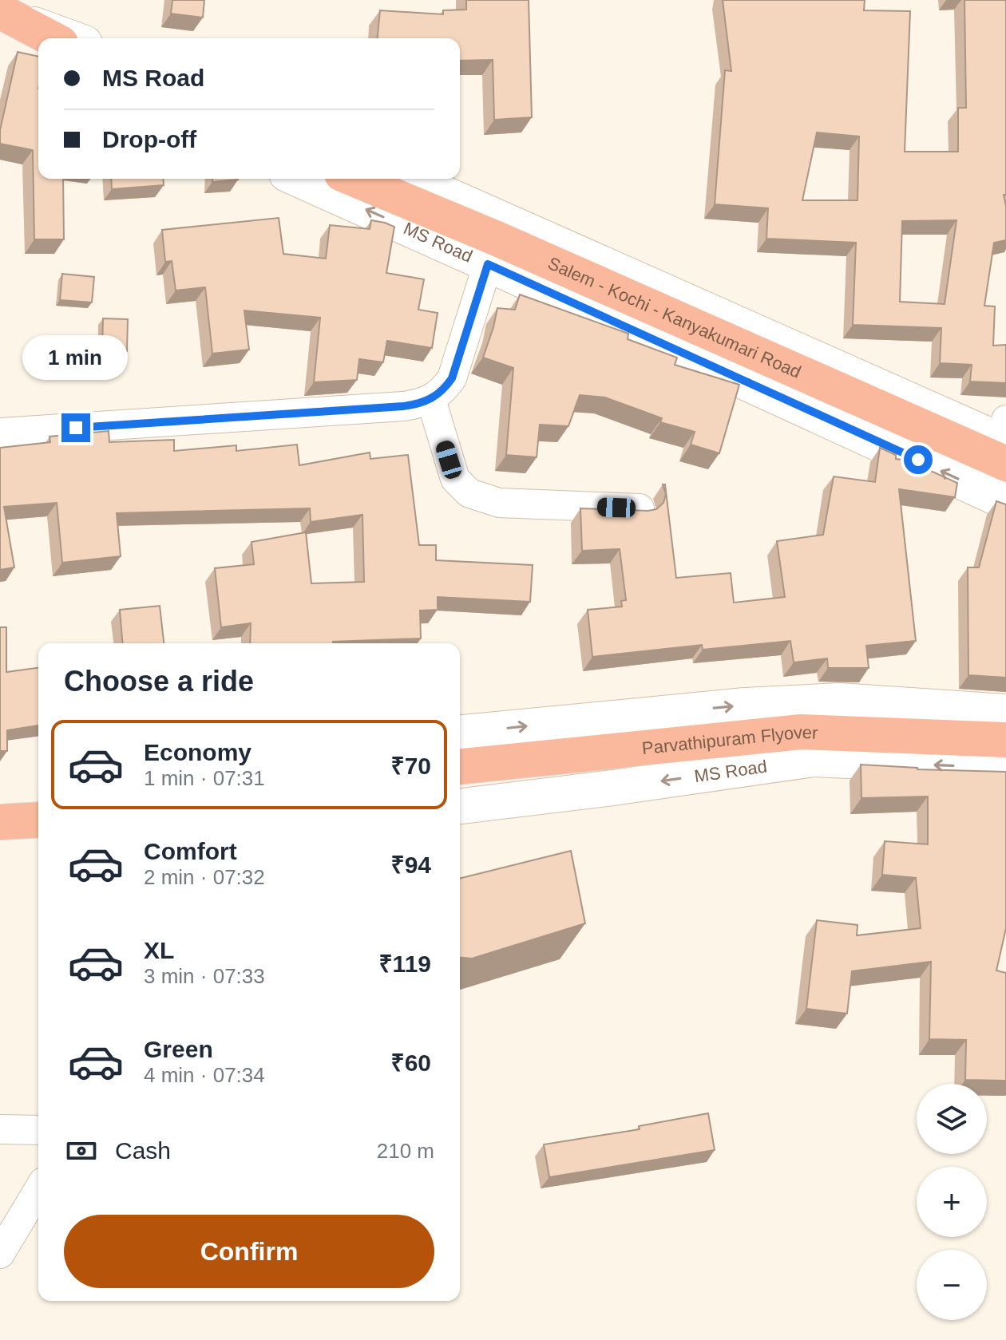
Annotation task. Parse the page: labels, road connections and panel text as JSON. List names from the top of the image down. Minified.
{"streets":{"highway":["Salem - Kochi - Kanyakumari Road","Parvathipuram Flyover"],"street":["MS Road"]},"page":{"banner":["MS Road","Drop-off"],"bubble":"1 min","heading":"Choose a ride","list":[{"name":"Economy","note":"1 min · 07:31","value":"₹70"},{"name":"Comfort","note":"2 min · 07:32","value":"₹94"},{"name":"XL","note":"3 min · 07:33","value":"₹119"},{"name":"Green","note":"4 min · 07:34","value":"₹60"}],"map_buttons":["+","−"],"pay":["Cash","210 m"],"buttons":"Confirm"}}
